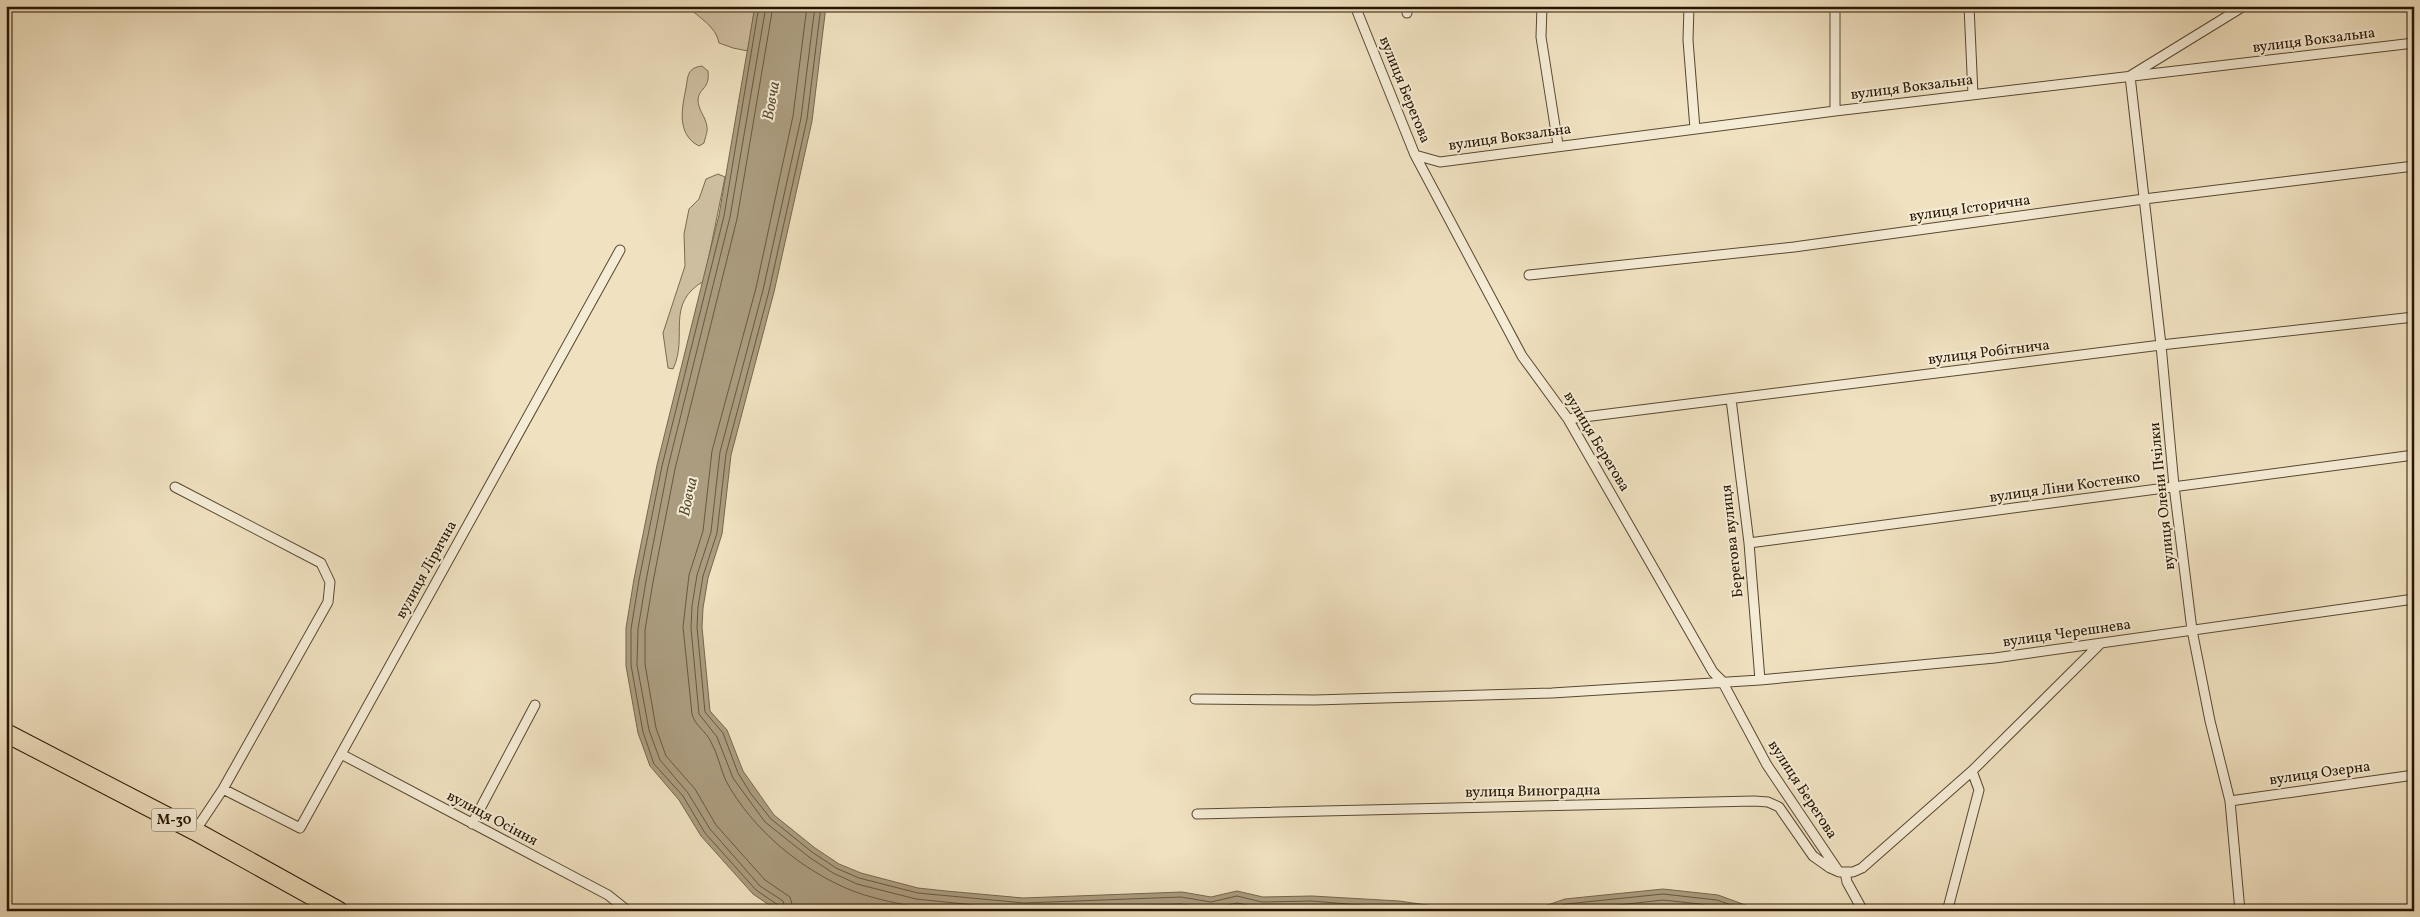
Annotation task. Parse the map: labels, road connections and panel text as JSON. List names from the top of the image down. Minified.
{"streets":{"highway":["М-30"],"street":["вулиця Вокзальна","вулиця Берегова","вулиця Історична","вулиця Робітнича","вулиця Ліни Костенко","вулиця Олени Пчілки","Берегова вулиця","вулиця Лірична","вулиця Черешнева","вулиця Озерна","вулиця Виноградна","вулиця Осіння"]},"crossings":[["вулиця Вокзальна","вулиця Берегова"],["вулиця Вокзальна","вулиця Олени Пчілки"],["вулиця Берегова","вулиця Робітнича"],["вулиця Берегова","вулиця Черешнева"],["вулиця Берегова","вулиця Виноградна"],["вулиця Історична","вулиця Олени Пчілки"],["вулиця Робітнича","вулиця Олени Пчілки"],["вулиця Робітнича","Берегова вулиця"],["вулиця Ліни Костенко","вулиця Олени Пчілки"],["вулиця Ліни Костенко","Берегова вулиця"],["вулиця Олени Пчілки","вулиця Черешнева"],["вулиця Олени Пчілки","вулиця Озерна"],["Берегова вулиця","вулиця Черешнева"],["вулиця Лірична","вулиця Осіння"]],"water":["Вовча"]}
